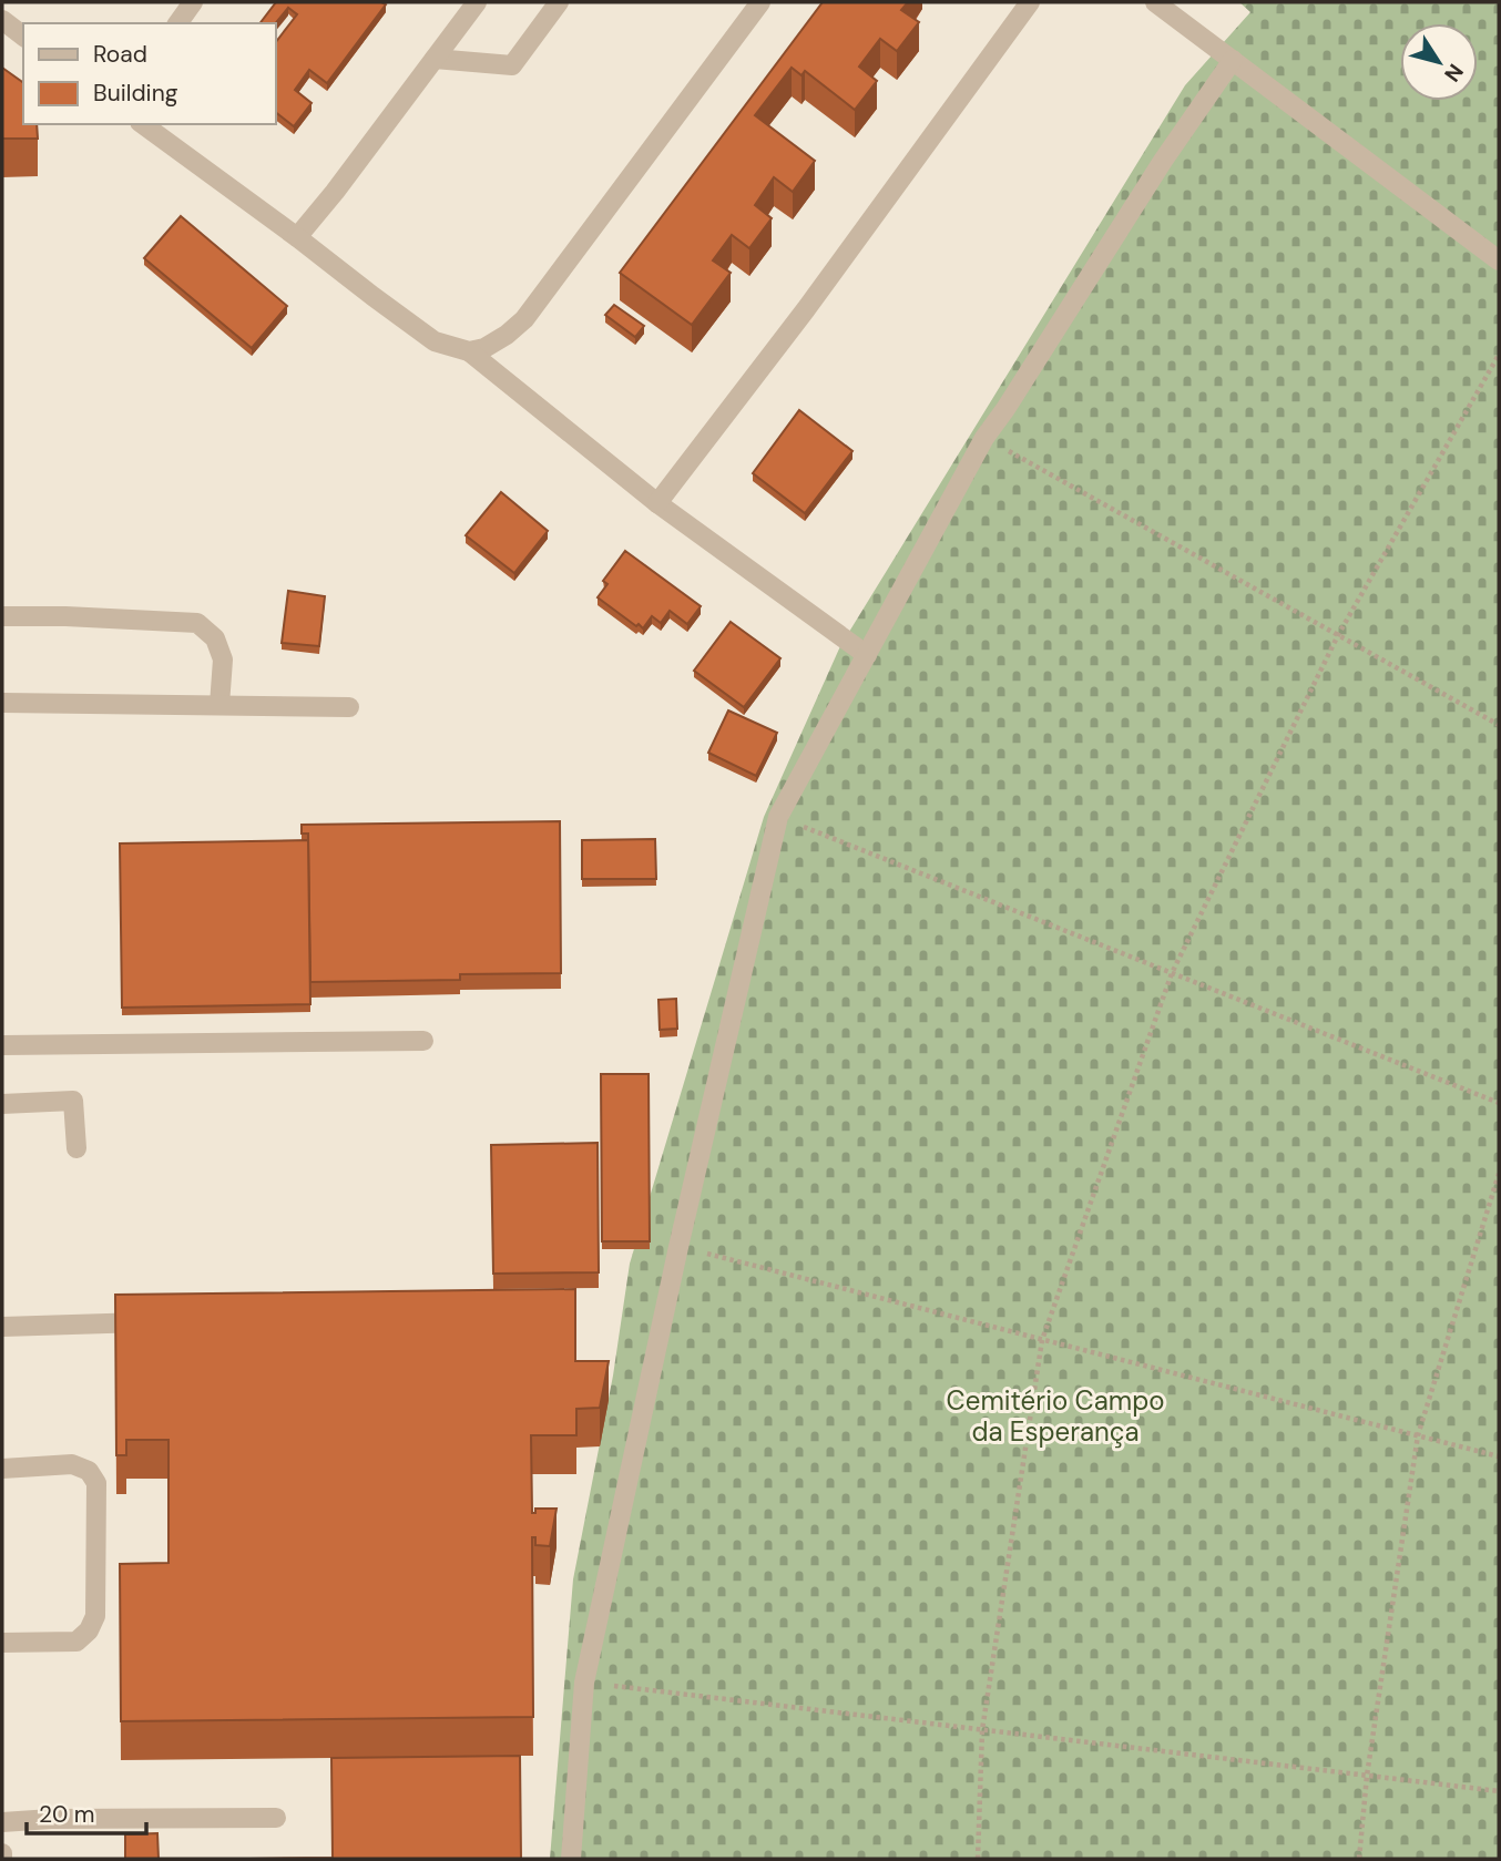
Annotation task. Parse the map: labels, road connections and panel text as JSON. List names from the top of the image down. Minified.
{"parks":["Cemitério Campo da Esperança"],"legend":["Road","Building"],"scale_bar":"20 m","north":"bottom right"}
